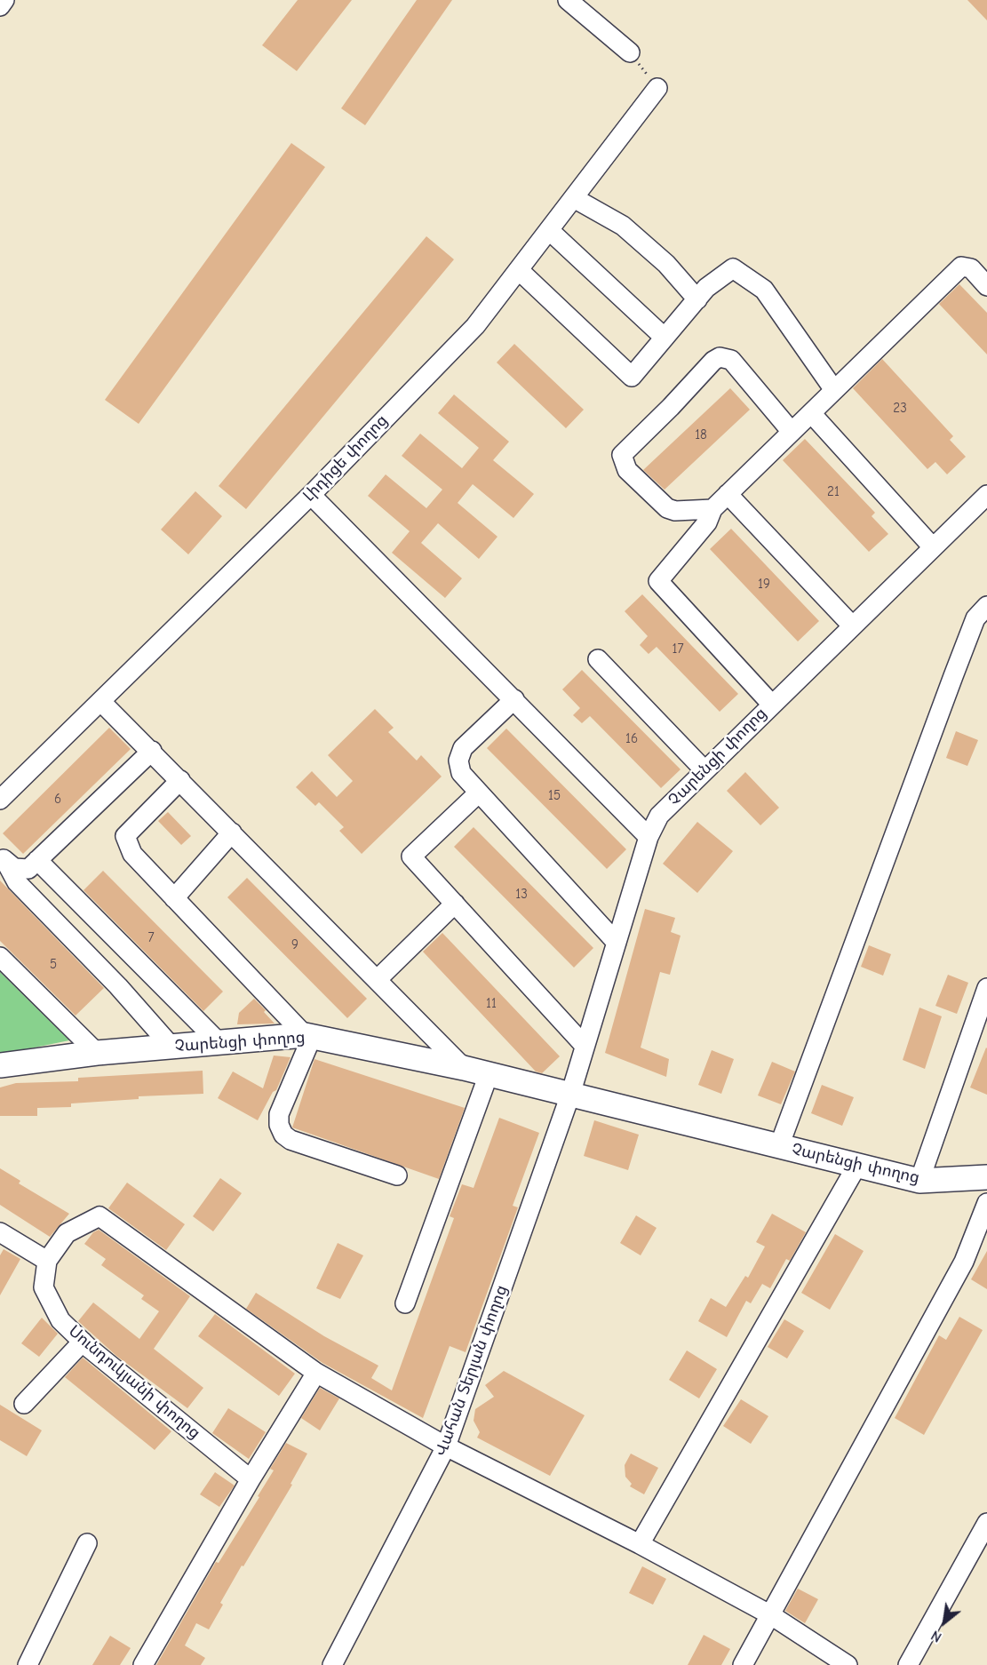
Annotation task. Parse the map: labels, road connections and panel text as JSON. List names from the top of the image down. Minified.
{"streets":{"main road":["Չարենցի փողոց"],"street":["Լիդիցե փողոց","Վահան Տերյան փողոց","Սունդուկյանի փողոց"]},"crossings":[["Չարենցի փողոց","Վահան Տերյան փողոց"]],"house_numbers":["23","18","21","19","17","16","15","6","13","7","9","5","11"],"north":"bottom left"}
